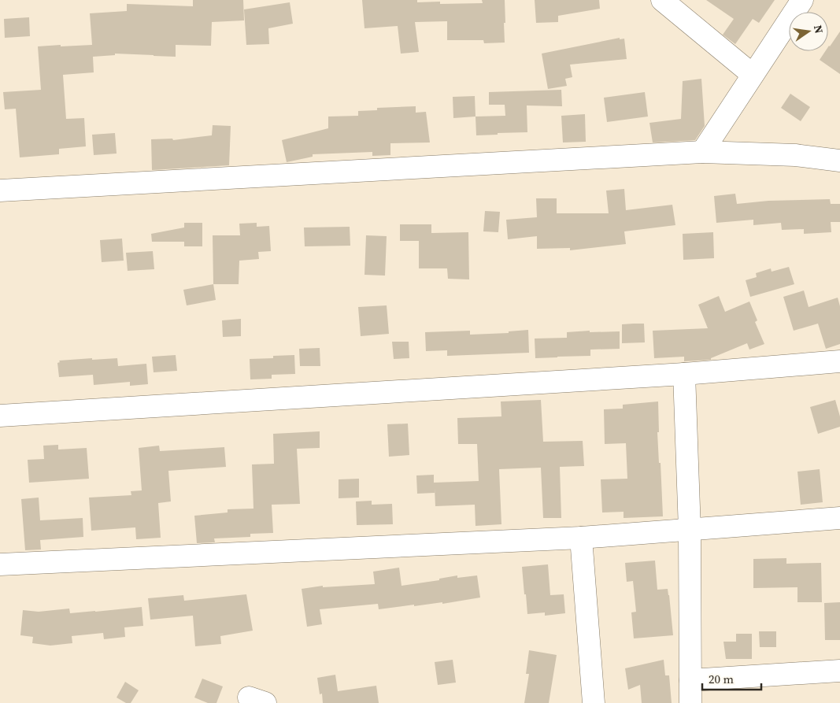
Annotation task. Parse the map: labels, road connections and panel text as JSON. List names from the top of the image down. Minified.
{"scale_bar":"20 m","north":"right"}
